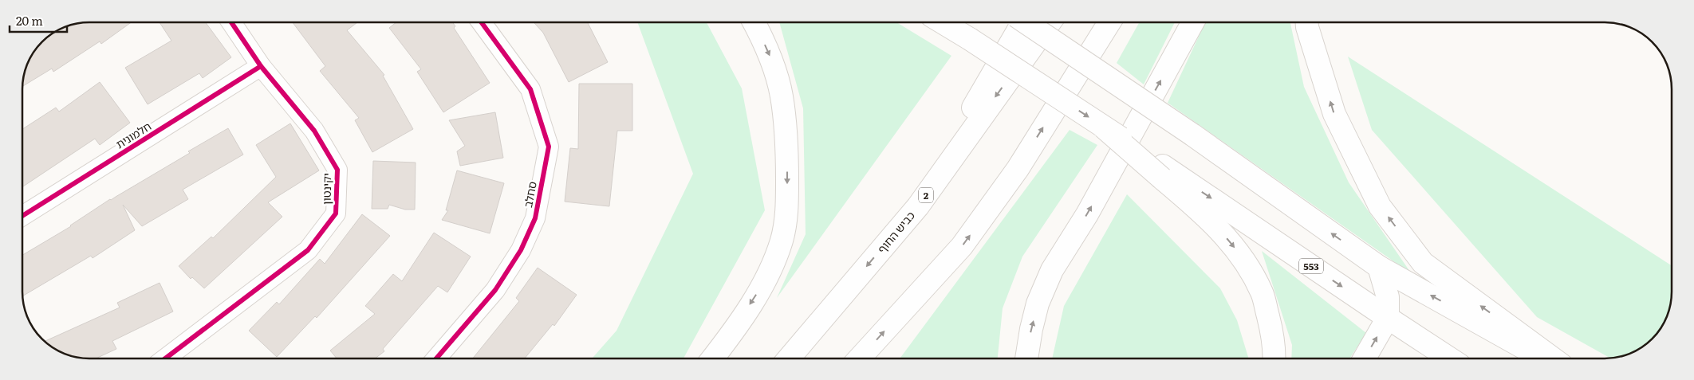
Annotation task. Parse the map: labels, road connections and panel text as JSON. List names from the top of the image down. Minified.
{"streets":{"main road":["2","כביש החוף","553"],"street":["חלמונית","יקינטון","סחלב"]},"crossings":[["חלמונית","יקינטון"]],"scale_bar":"20 m"}
